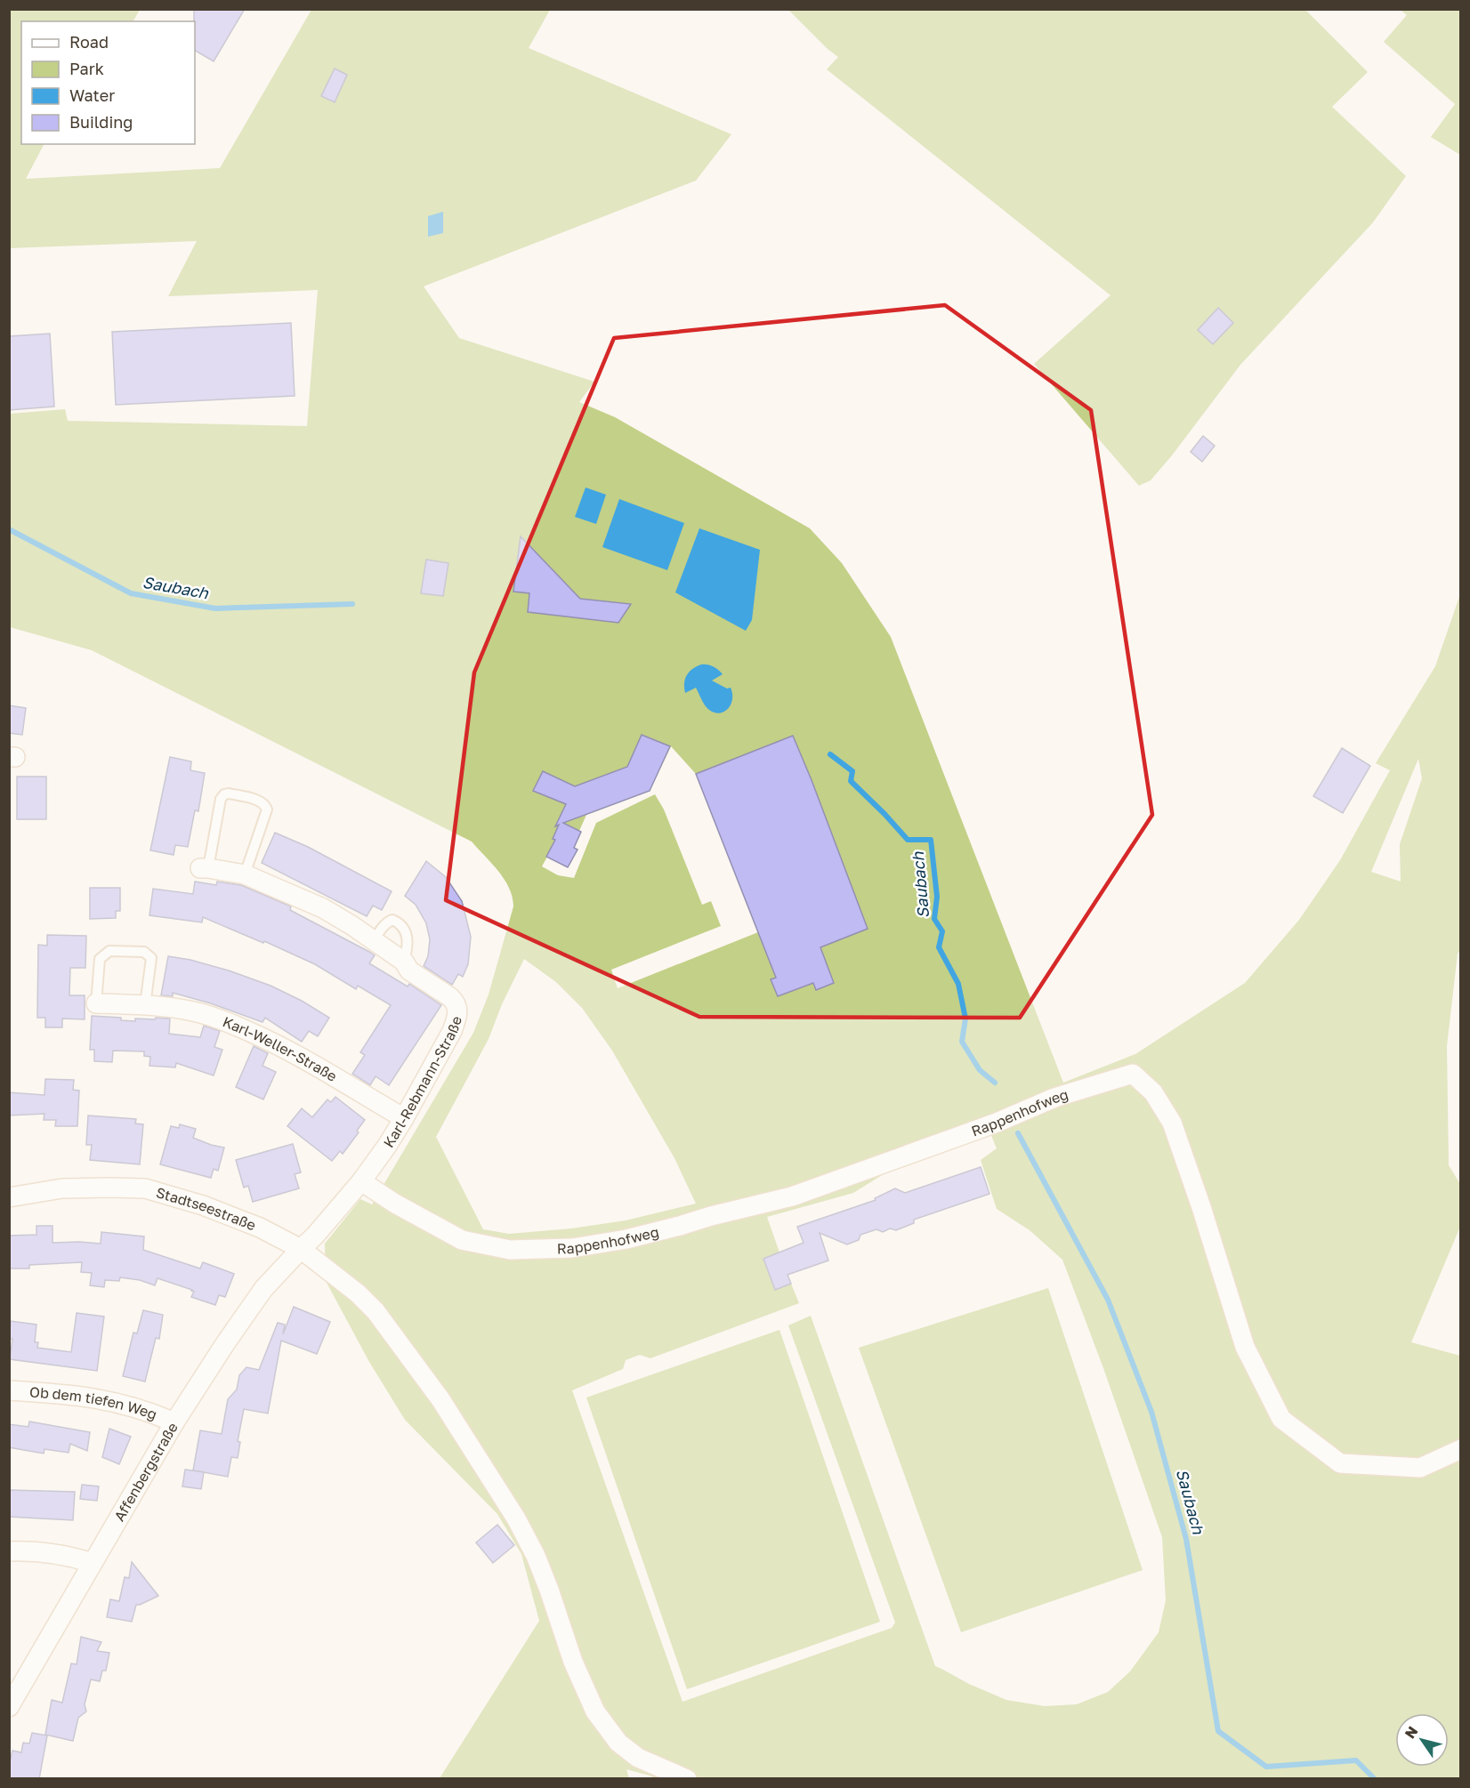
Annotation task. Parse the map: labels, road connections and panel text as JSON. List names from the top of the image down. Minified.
{"streets":{"street":["Karl-Weller-Straße","Karl-Rebmann-Straße","Rappenhofweg","Stadtseestraße","Ob dem tiefen Weg","Affenbergstraße"]},"crossings":[["Karl-Weller-Straße","Karl-Rebmann-Straße"],["Karl-Rebmann-Straße","Rappenhofweg"],["Karl-Rebmann-Straße","Stadtseestraße"],["Karl-Rebmann-Straße","Affenbergstraße"],["Stadtseestraße","Affenbergstraße"],["Ob dem tiefen Weg","Affenbergstraße"]],"water":["Saubach"],"legend":["Road","Park","Water","Building"],"north":"top left"}
